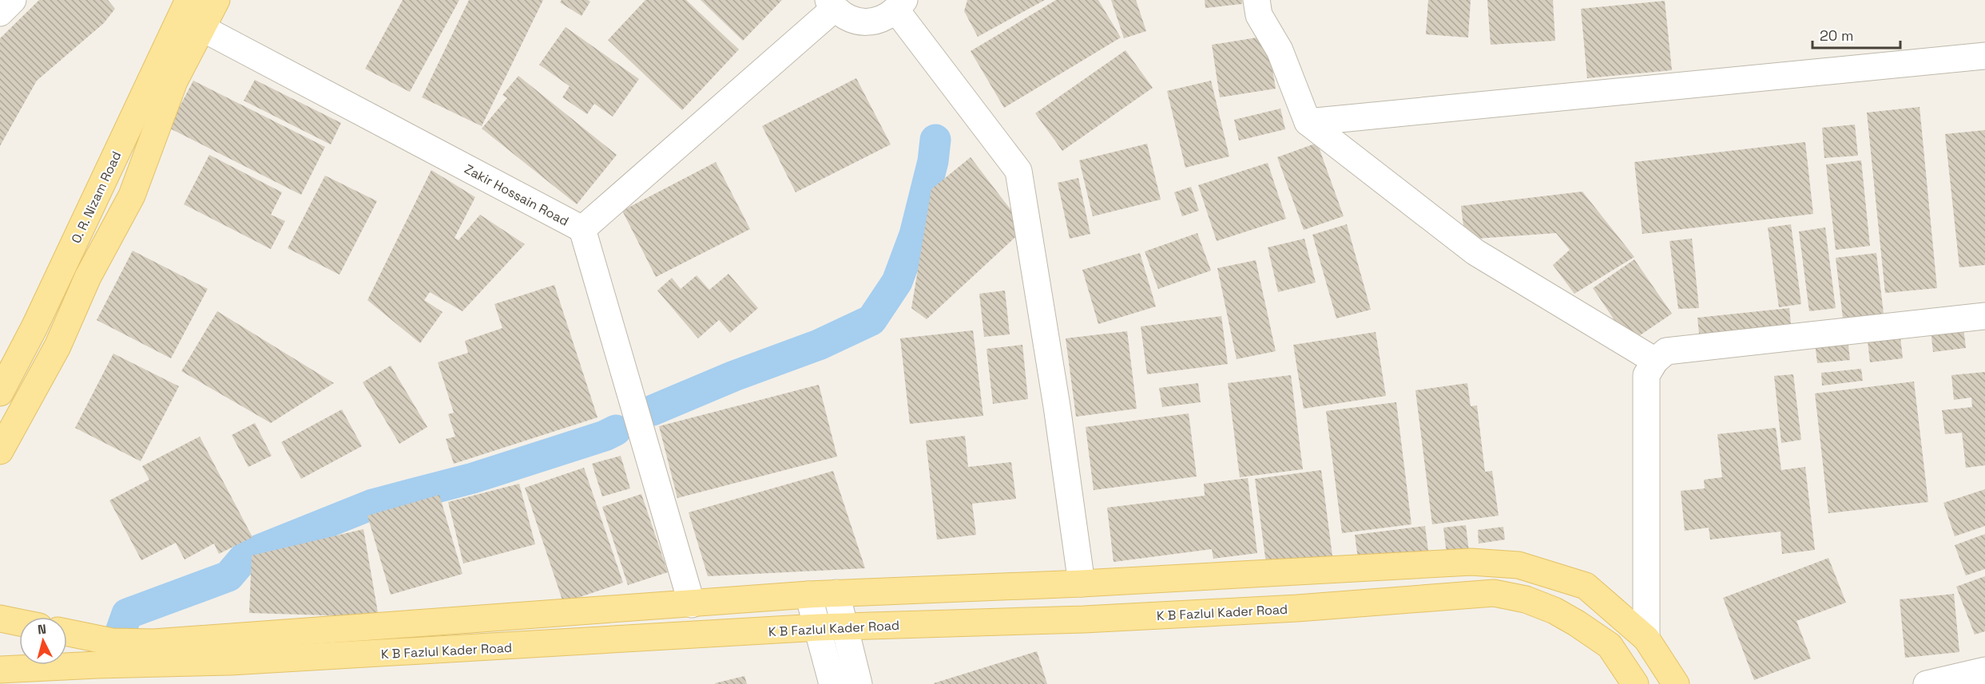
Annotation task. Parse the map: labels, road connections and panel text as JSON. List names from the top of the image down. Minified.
{"streets":{"main road":["O. R. Nizam Road","K B Fazlul Kader Road"],"street":["Zakir Hossain Road"]},"crossings":[["Zakir Hossain Road","O. R. Nizam Road"]],"scale_bar":"20 m","north":"top"}
